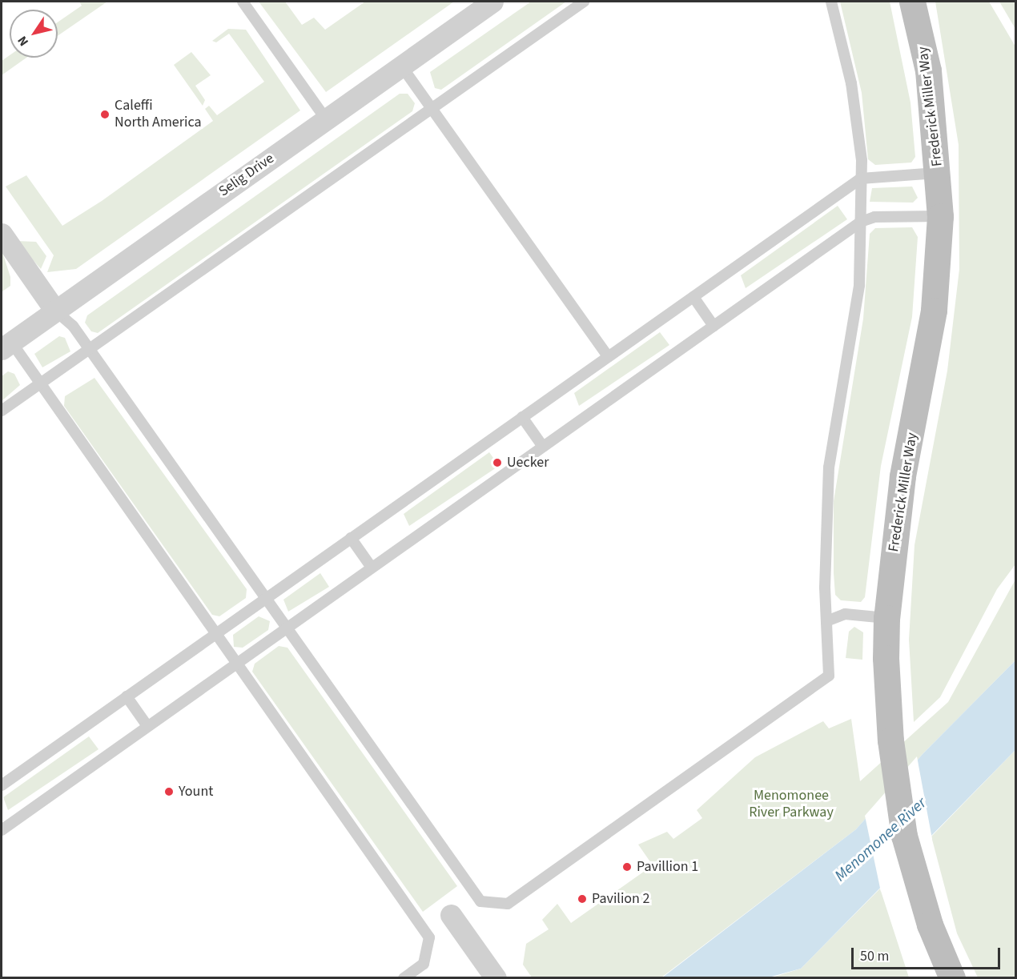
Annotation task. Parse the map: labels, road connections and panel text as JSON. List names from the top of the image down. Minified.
{"streets":{"street":["Frederick Miller Way","Selig Drive"]},"water":["Menomonee River"],"parks":["Menomonee River Parkway"],"places":["Caleffi North America","Uecker","Yount","Pavillion 1","Pavilion 2"],"scale_bar":"50 m","north":"bottom left"}
